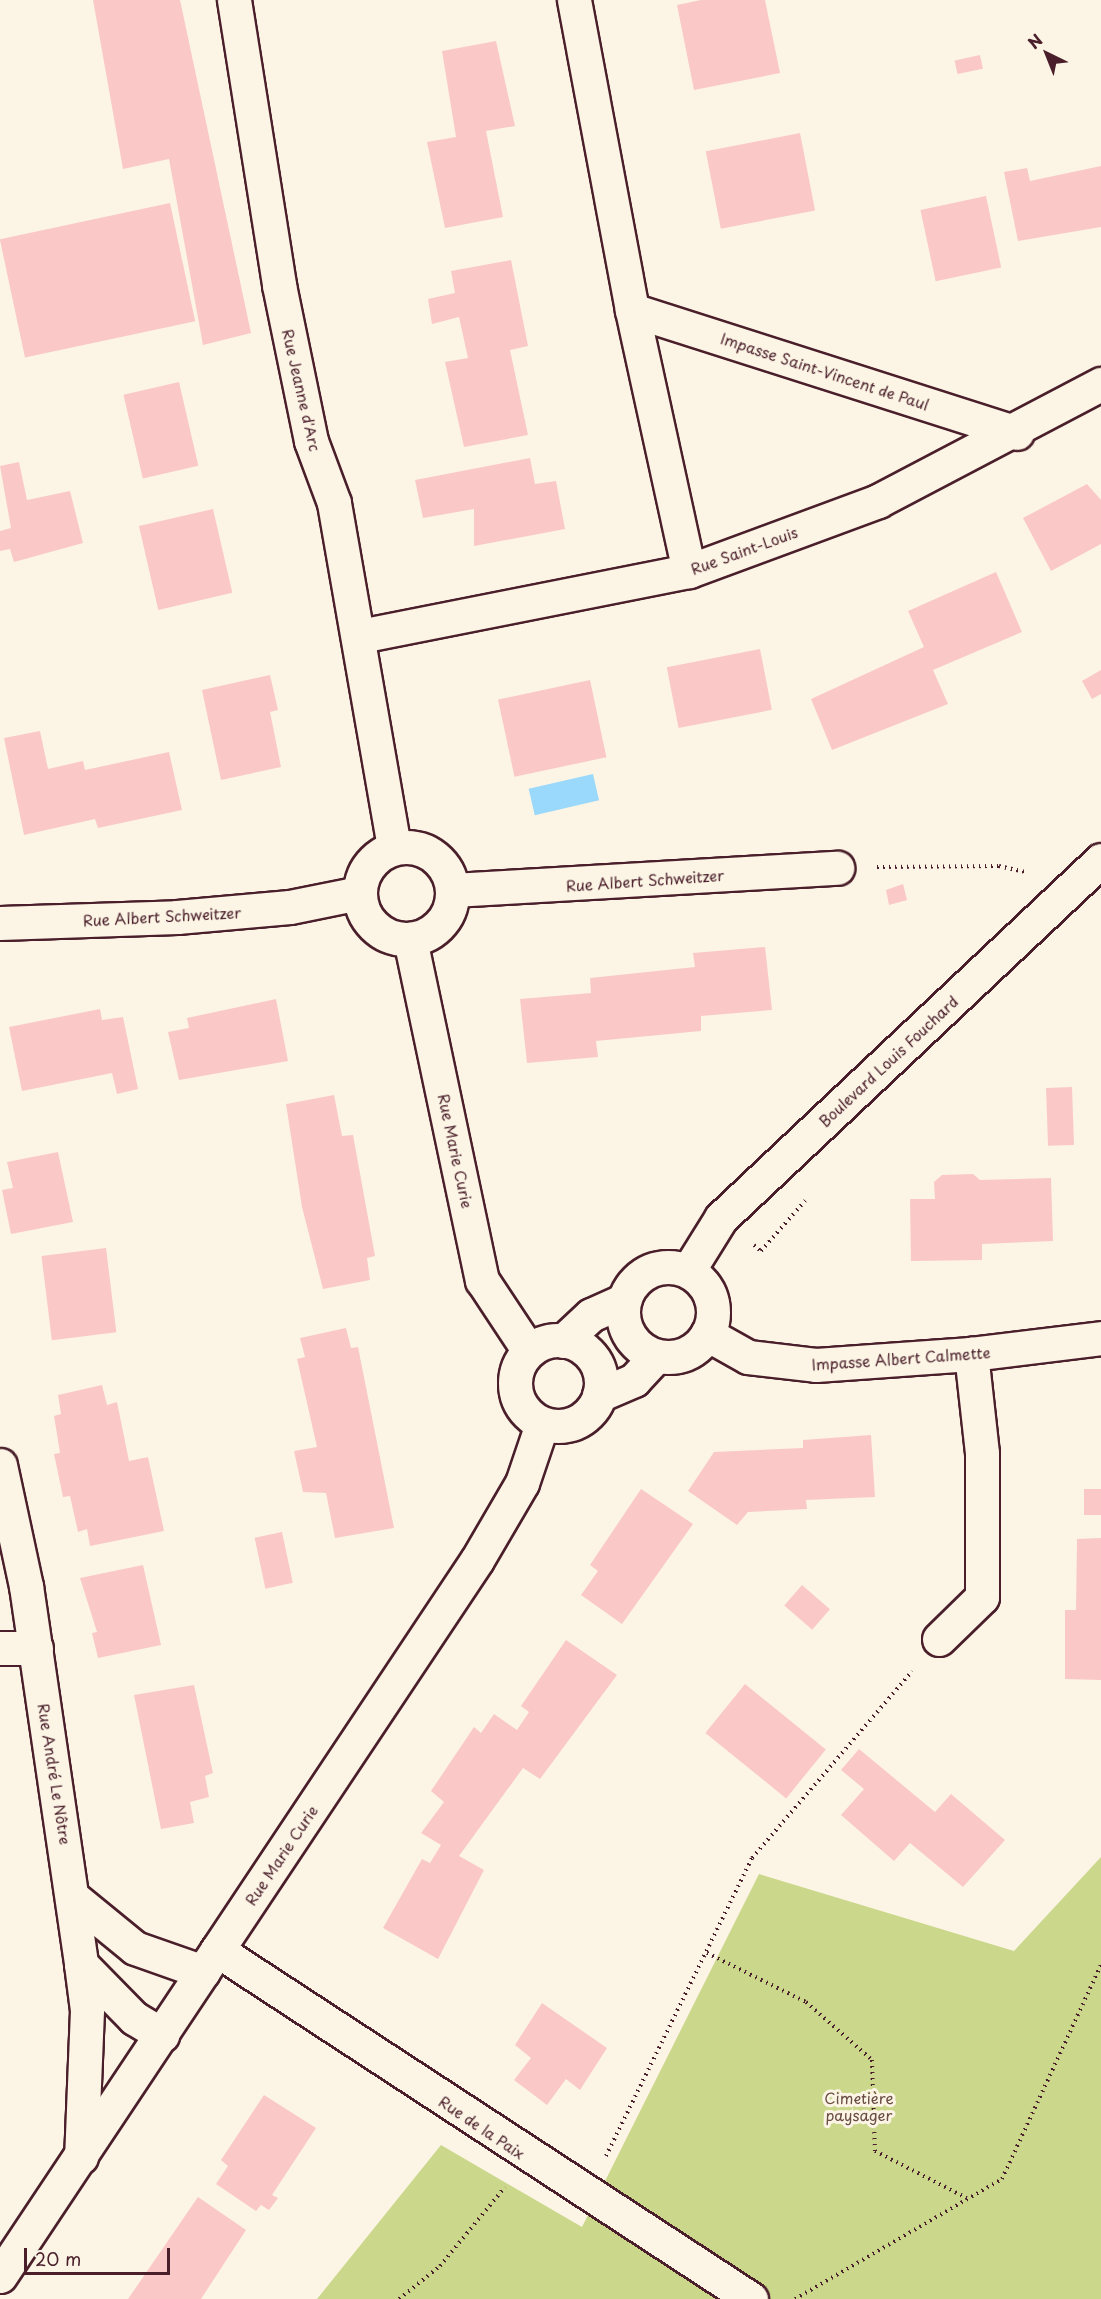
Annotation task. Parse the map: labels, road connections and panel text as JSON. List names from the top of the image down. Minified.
{"streets":{"street":["Impasse Saint-Vincent de Paul","Rue Jeanne d'Arc","Rue Saint-Louis","Rue Albert Schweitzer","Boulevard Louis Fouchard","Rue Marie Curie","Impasse Albert Calmette","Rue André Le Nôtre","Rue de la Paix"]},"crossings":[["Impasse Saint-Vincent de Paul","Rue Saint-Louis"],["Rue Jeanne d'Arc","Rue Saint-Louis"],["Rue Jeanne d'Arc","Rue Albert Schweitzer"],["Rue Jeanne d'Arc","Rue Marie Curie"],["Rue Albert Schweitzer","Rue Marie Curie"],["Boulevard Louis Fouchard","Impasse Albert Calmette"],["Rue Marie Curie","Rue André Le Nôtre"],["Rue Marie Curie","Rue de la Paix"]],"parks":["Cimetière paysager"],"scale_bar":"20 m","north":"top left"}
